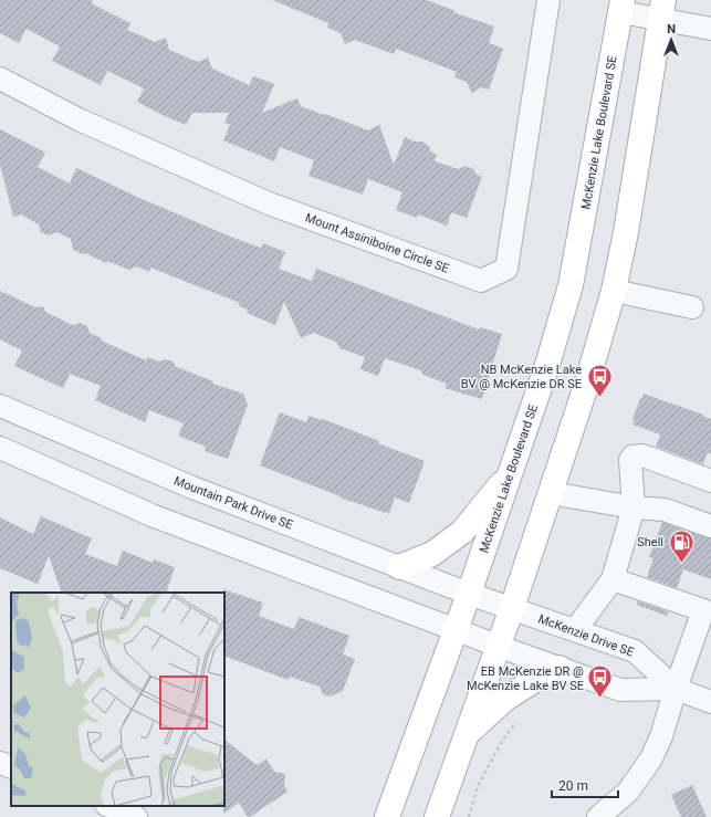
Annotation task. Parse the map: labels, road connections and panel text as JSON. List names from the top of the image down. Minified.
{"streets":{"main road":["McKenzie Lake Boulevard SE"],"street":["Mount Assiniboine Circle SE","Mountain Park Drive SE","McKenzie Drive SE"]},"crossings":[["McKenzie Lake Boulevard SE","Mountain Park Drive SE"],["McKenzie Lake Boulevard SE","McKenzie Drive SE"],["Mountain Park Drive SE","McKenzie Drive SE"]],"places":{"bus stop":["NB McKenzie Lake BV @ McKenzie DR SE","EB McKenzie DR @ McKenzie Lake BV SE"],"fuel station":["Shell"]},"scale_bar":"20 m","north":"top"}
